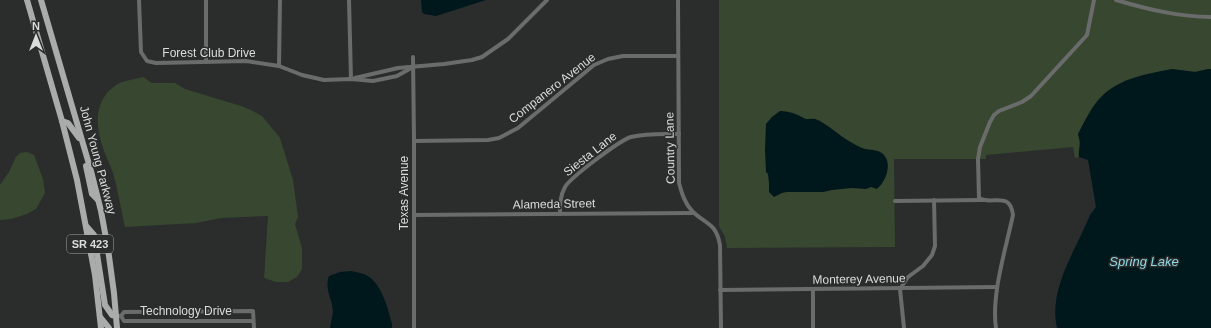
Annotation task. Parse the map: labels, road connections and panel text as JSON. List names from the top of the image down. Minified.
{"streets":{"main road":["John Young Parkway","SR 423"],"street":["Forest Club Drive","Companero Avenue","Country Lane","Siesta Lane","Texas Avenue","Alameda Street","Monterey Avenue","Technology Drive"]},"crossings":[["Forest Club Drive","Texas Avenue"],["Companero Avenue","Country Lane"],["Companero Avenue","Texas Avenue"],["Country Lane","Siesta Lane"],["Country Lane","Alameda Street"],["Country Lane","Monterey Avenue"],["Siesta Lane","Alameda Street"],["John Young Parkway","Technology Drive"],["Texas Avenue","Alameda Street"]],"water":["Spring Lake"],"north":"top"}
